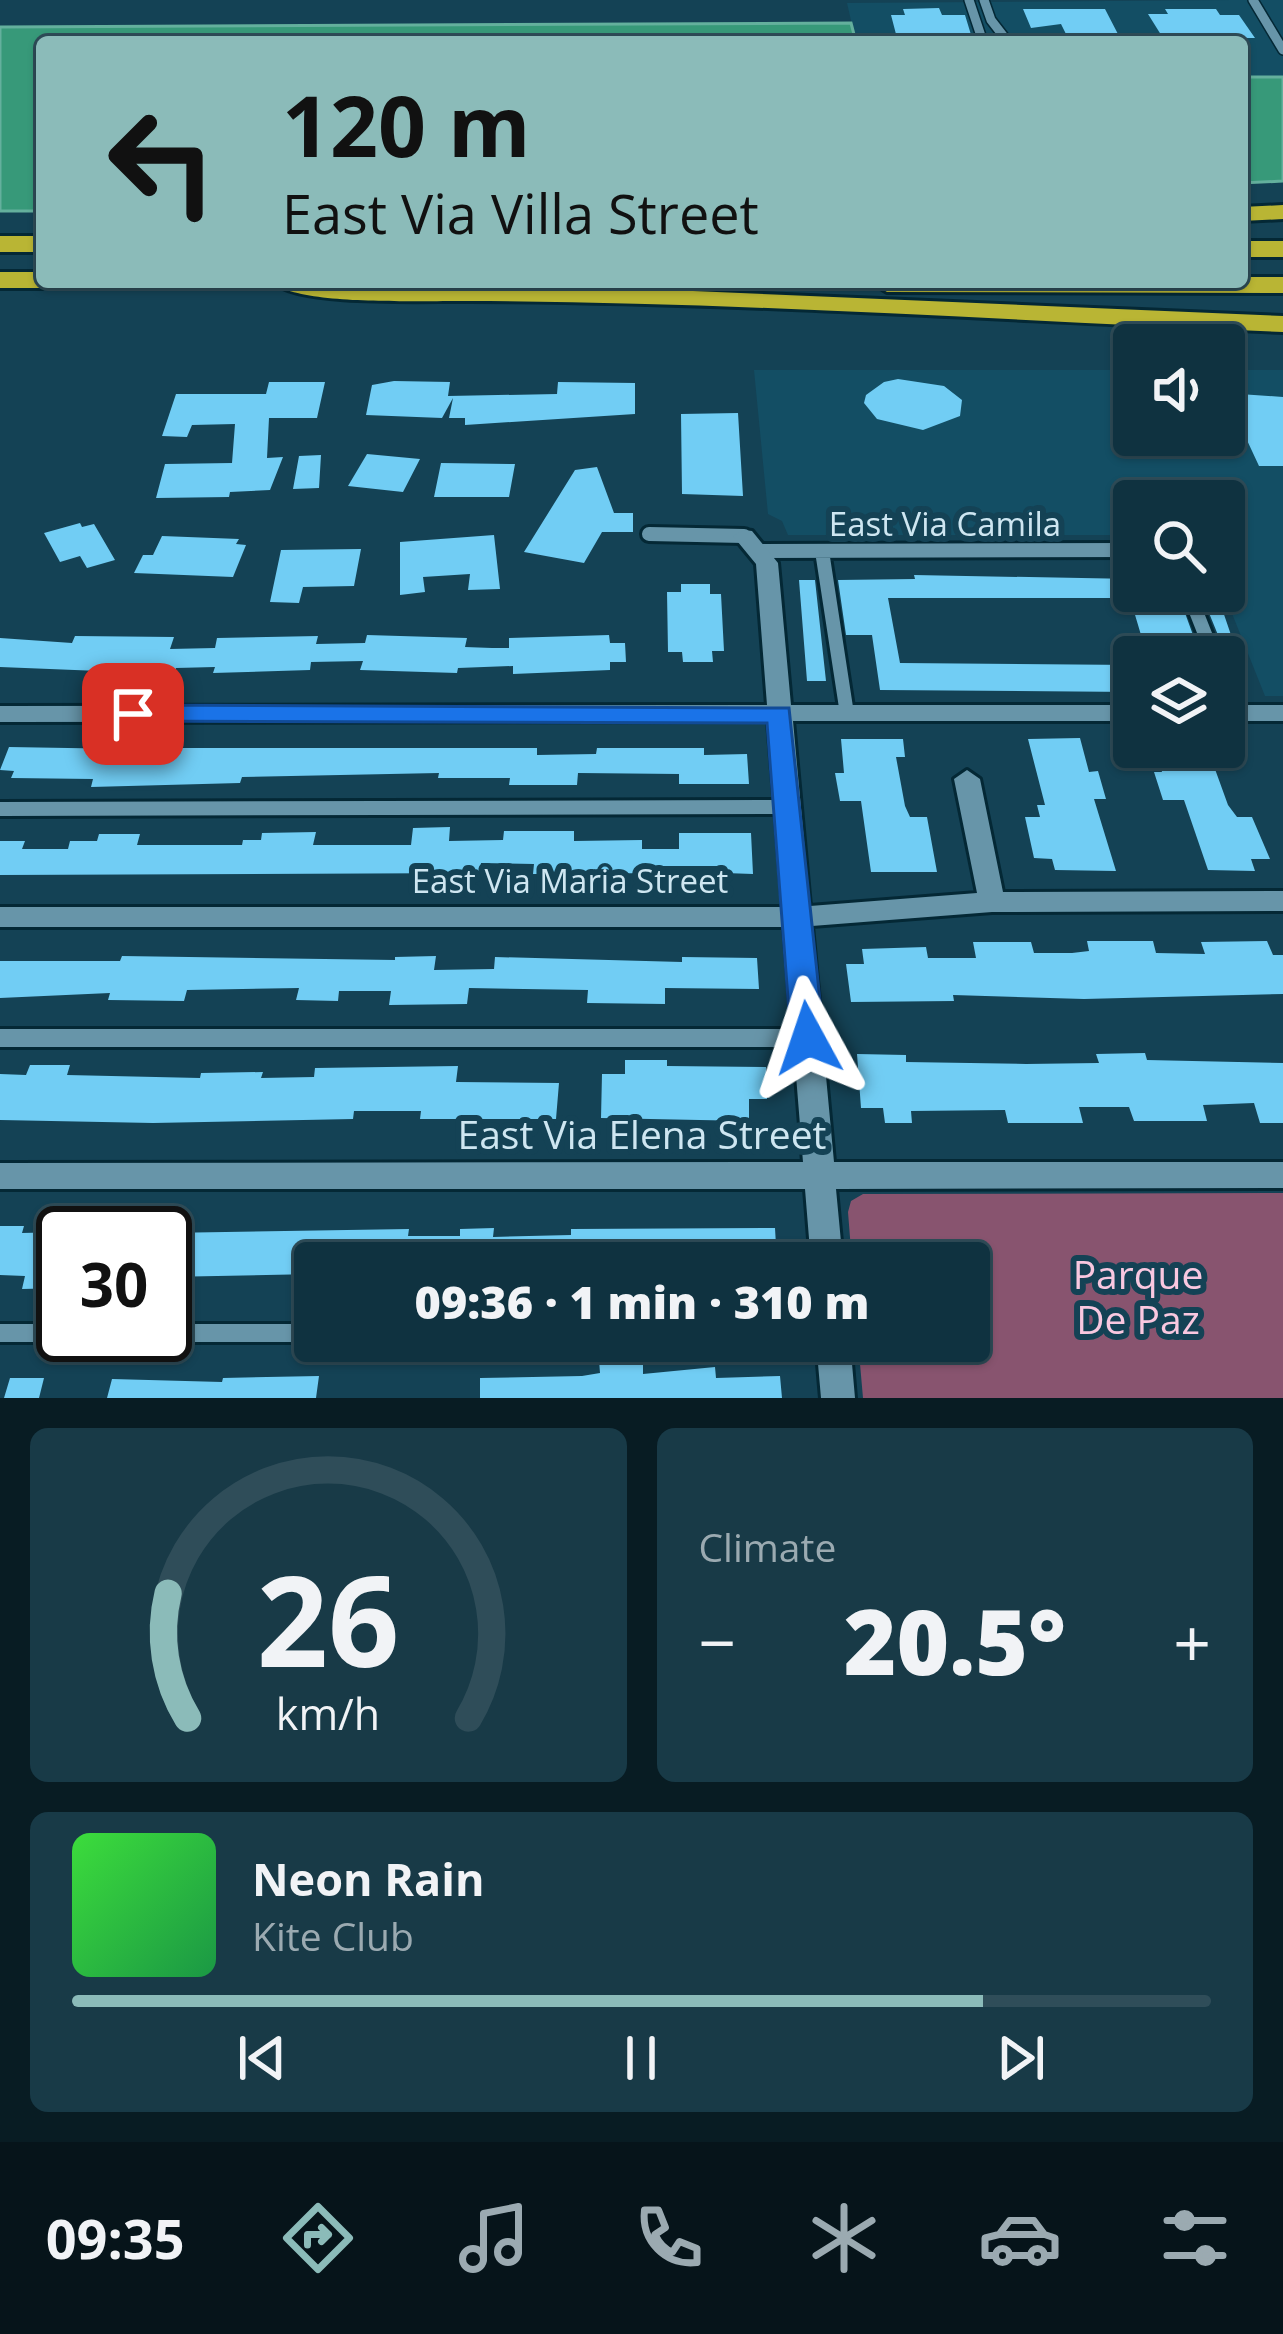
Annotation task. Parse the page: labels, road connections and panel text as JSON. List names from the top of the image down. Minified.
{"streets":{"street":["East Via Maria Street","East Via Elena Street"],"lane":["East Via Camila"]},"parks":["Parque De Paz"],"page":{"turn":["120 m","East Via Villa Street"],"limit":"30","trip":"09:36 · 1 min · 310 m","tile":"Climate","heat":["−","20.5°","+"],"song":["Neon Rain","Kite Club"],"tabs":"09:35","gauge":["26","km/h"]}}
